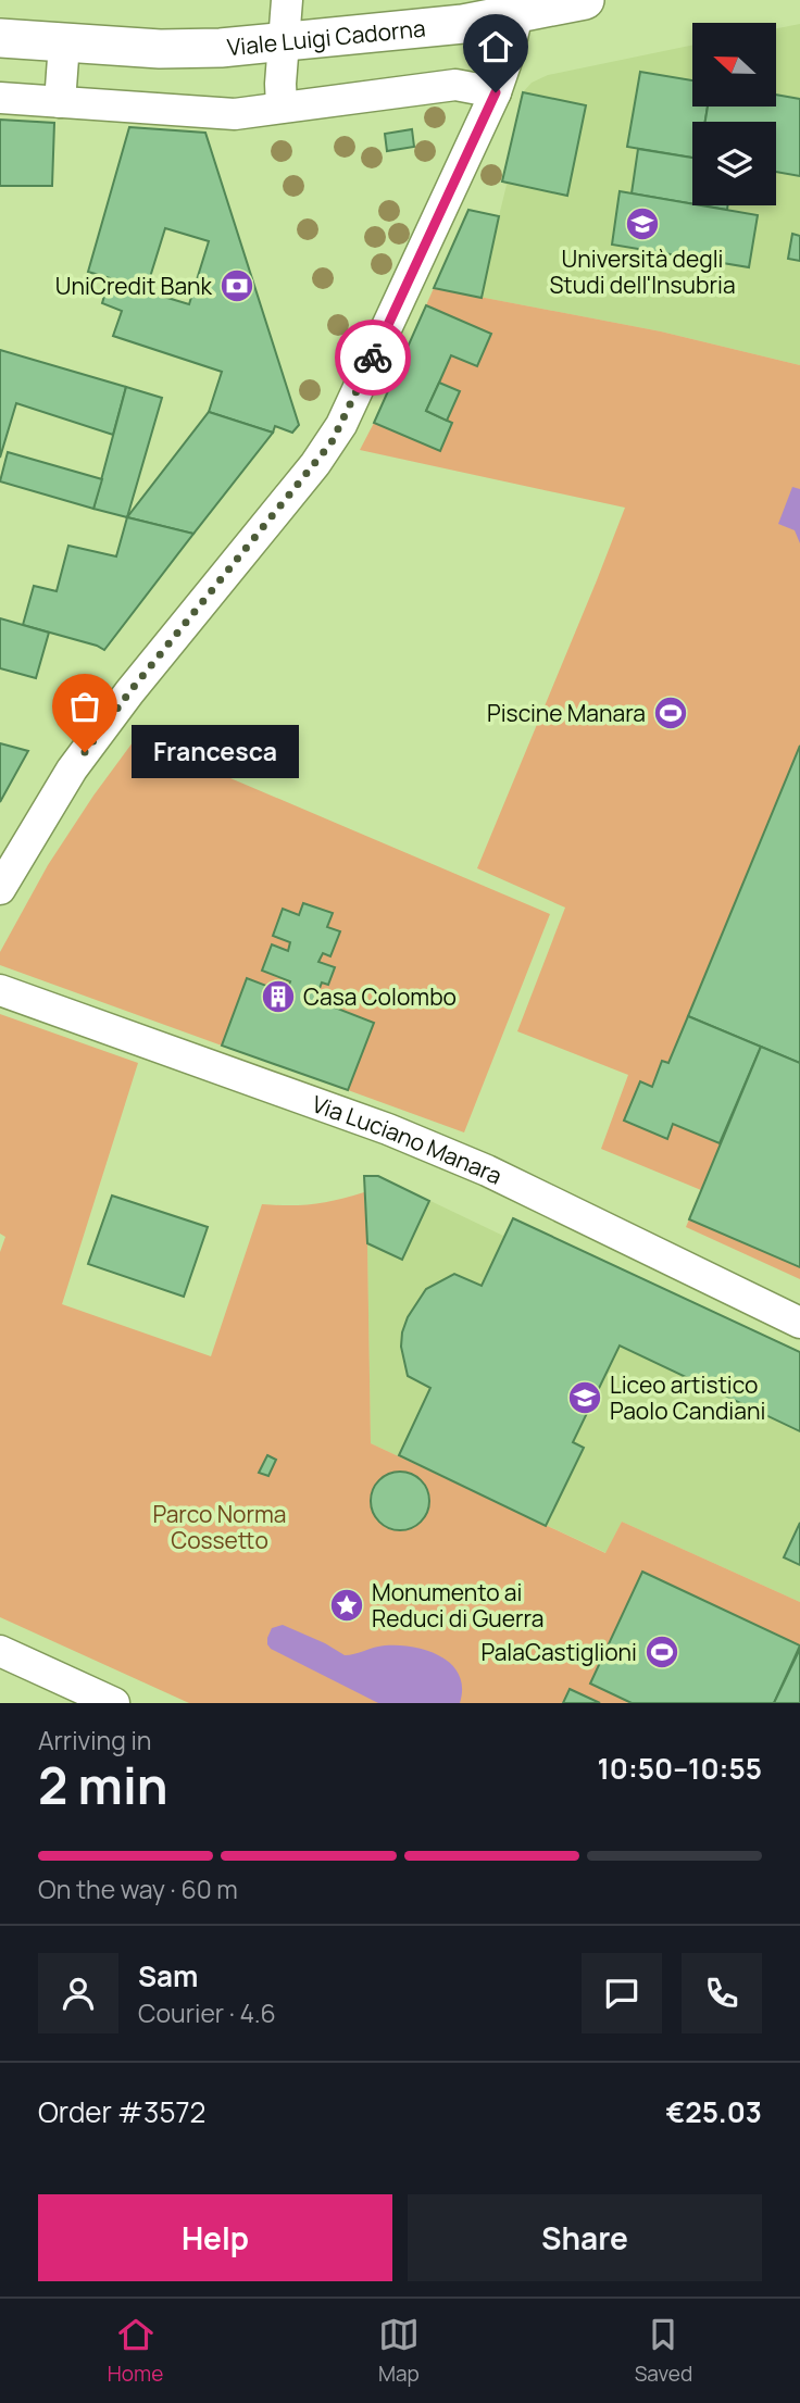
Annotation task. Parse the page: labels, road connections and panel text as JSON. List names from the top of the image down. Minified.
{"streets":{"main road":["Viale Luigi Cadorna"],"street":["Via Luciano Manara"]},"parks":["Parco Norma Cossetto"],"places":{"school or university":["Università degli Studi dell'Insubria","Liceo artistico Paolo Candiani"],"bank":["UniCredit Bank"],"sports":["Piscine Manara","PalaCastiglioni"],"other":["Francesca"],"building":["Casa Colombo"],"place":["Monumento ai Reduci di Guerra"]},"north":"left","page":{"bubble":"Francesca","heading":["2 min","Arriving in","10:50–10:55"],"panel":["Sam","Courier · 4.6","Order #3572","€25.03"],"bar":"On the way · 60 m","buttons":["Help","Share"],"tabs":["Home","Map","Saved"]}}
